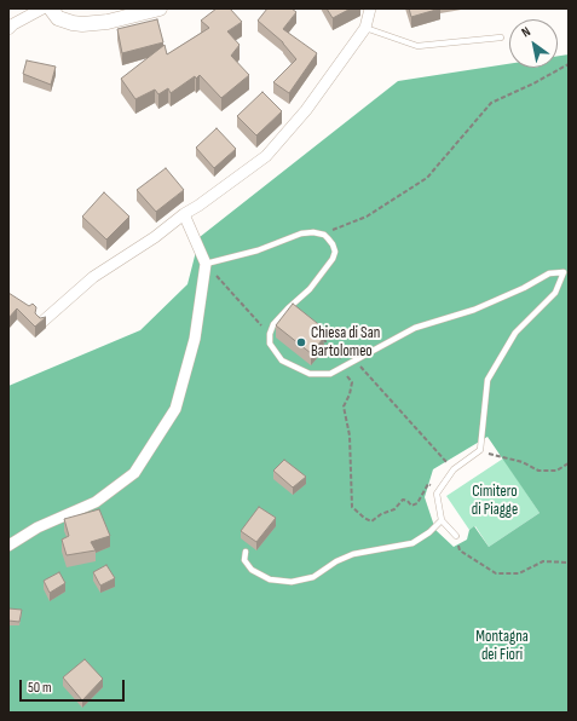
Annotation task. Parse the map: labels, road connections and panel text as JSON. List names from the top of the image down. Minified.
{"parks":["Cimitero di Piagge","Montagna dei Fiori"],"places":["Chiesa di San Bartolomeo"],"scale_bar":"50 m","north":"top left"}
